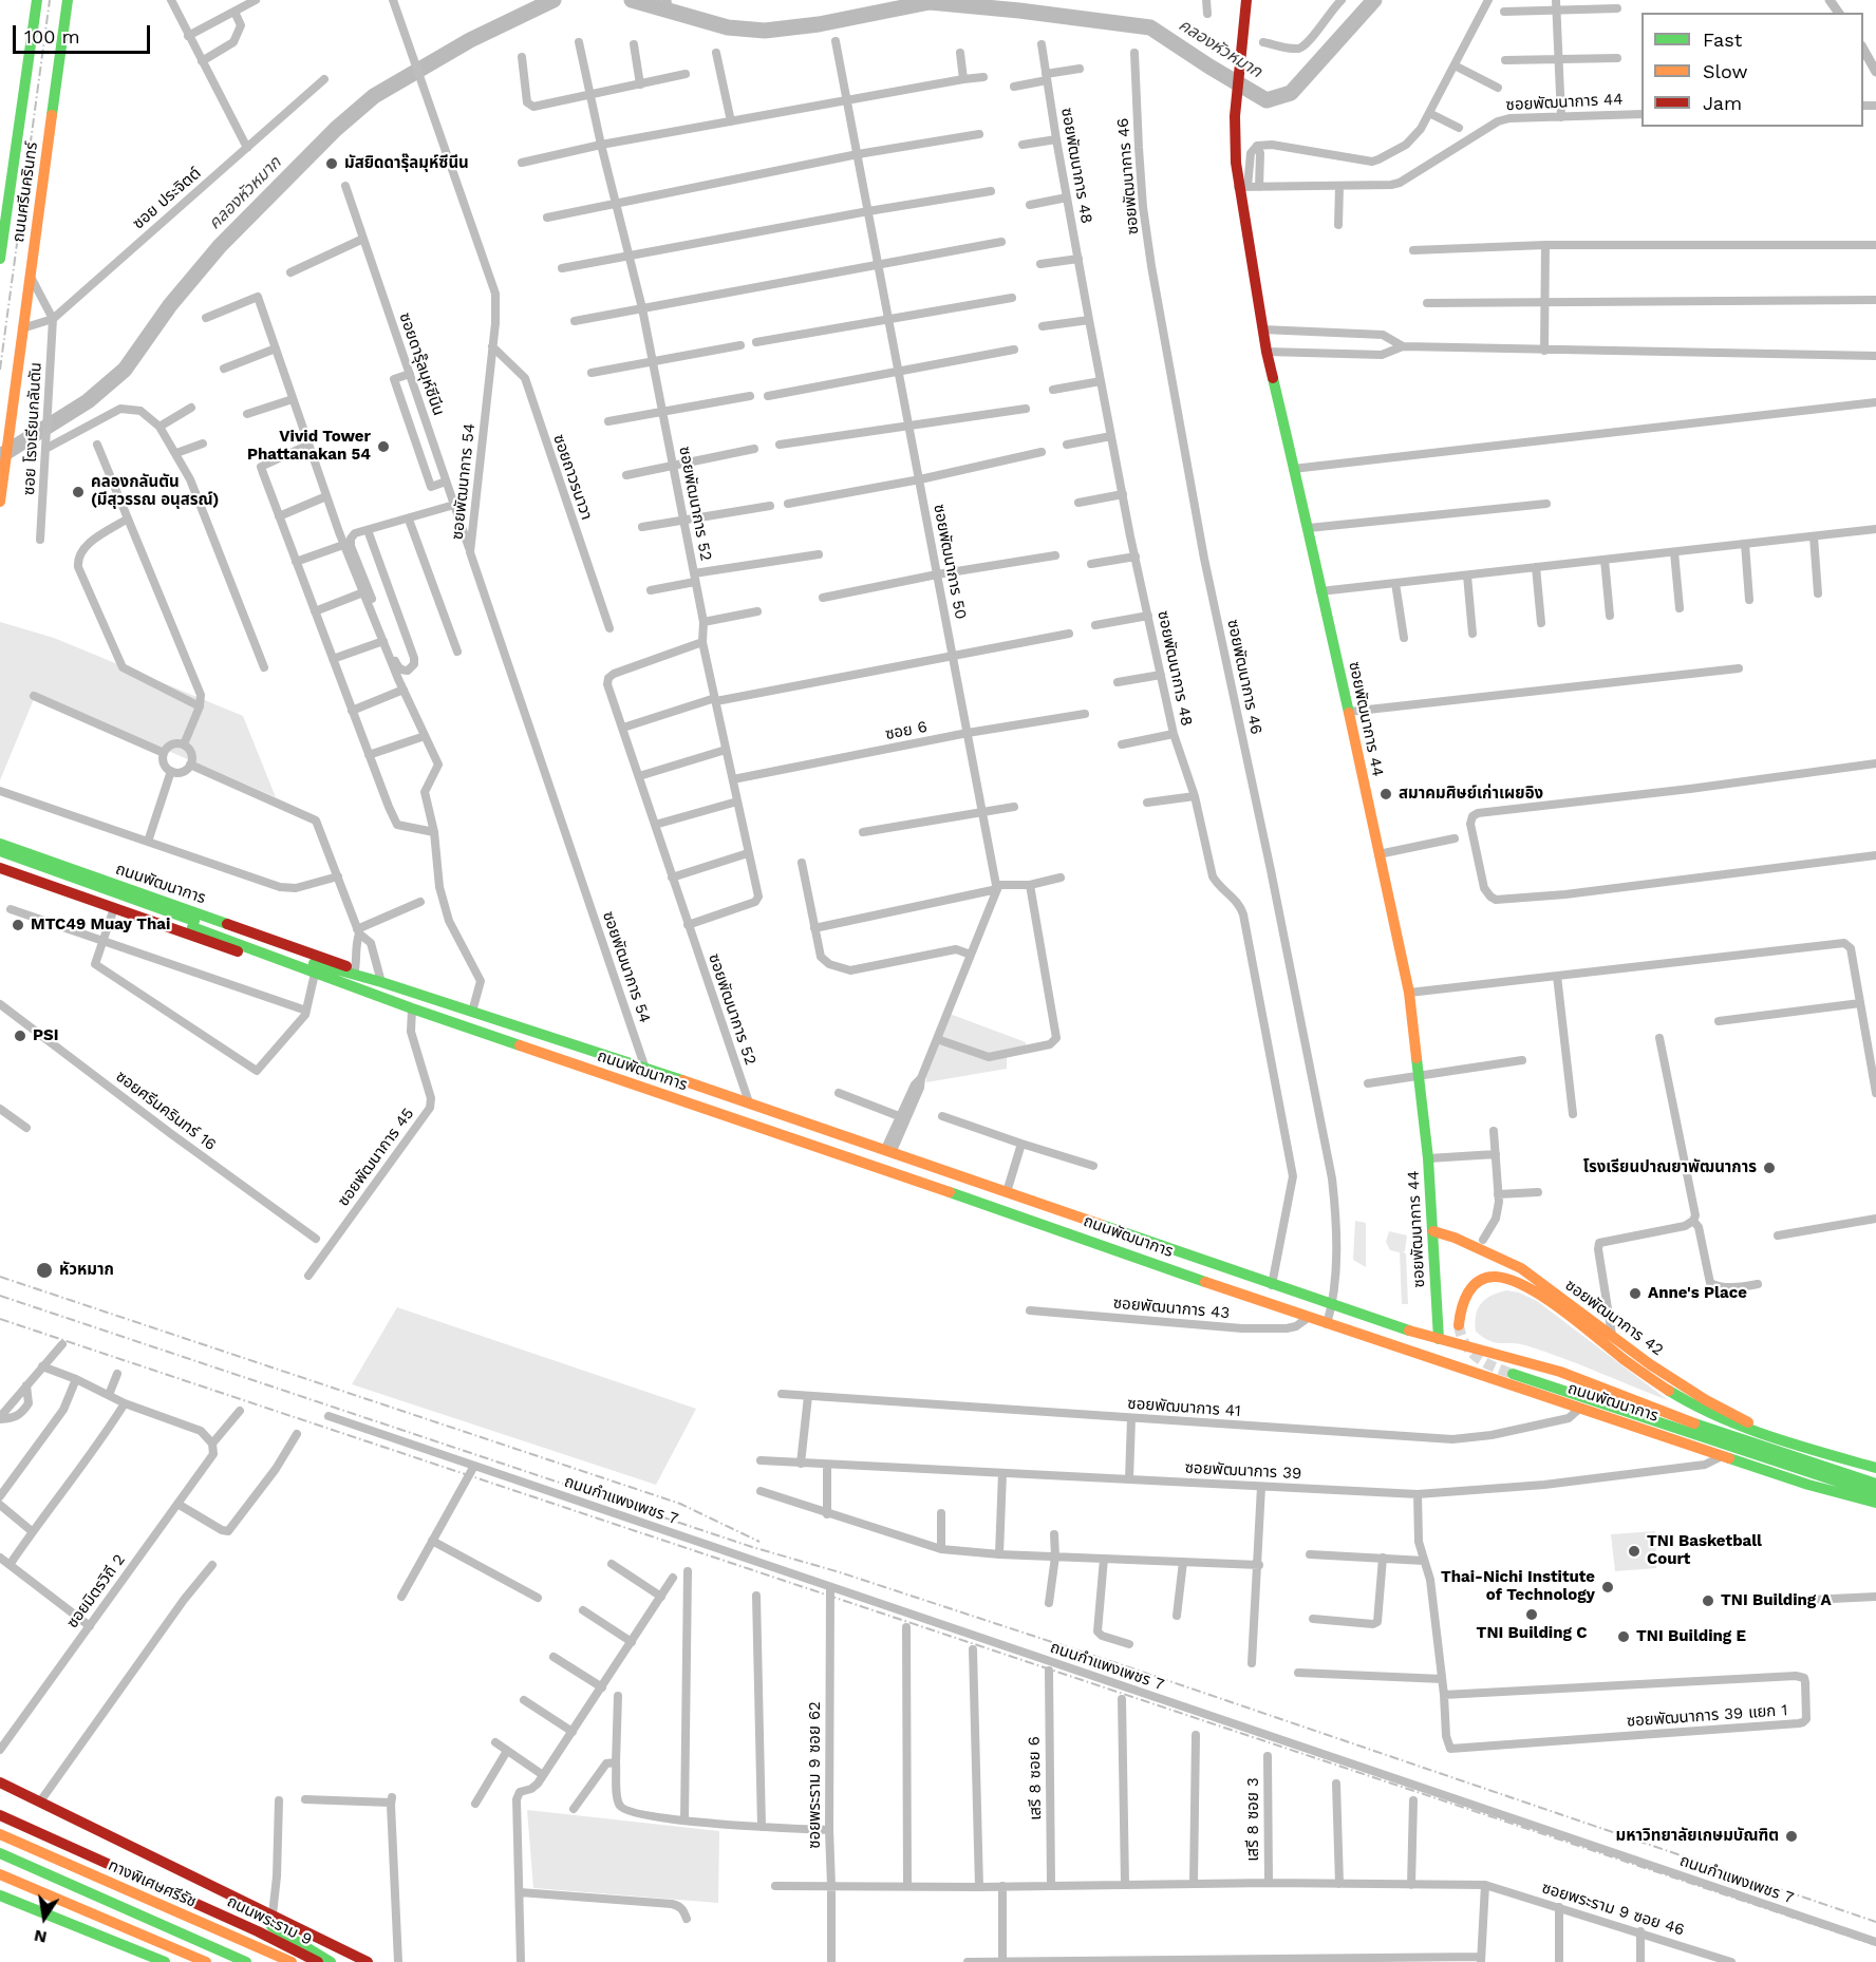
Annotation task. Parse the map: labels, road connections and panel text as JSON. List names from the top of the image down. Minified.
{"streets":{"main road":["ซอยพัฒนาการ 44","ถนนศรีนครินทร์","ถนนพัฒนาการ","ซอยพัฒนาการ 42","ทางพิเศษศรีรัช","ถนนพระราม 9"],"street":["ซอยพัฒนาการ 48","ซอยพัฒนาการ 46","ซอย ประจิตต์","ซอยดารุ๊ลมุห์ซีนีน","ซอย โรงเรียนกลันตัน","ซอยถาวรนาวา","ซอยพัฒนาการ 54","ซอยพัฒนาการ 52","ซอยพัฒนาการ 50","ซอย 6","ซอยศรีนครินทร์ 16","ซอยพัฒนาการ 45","ซอยพัฒนาการ 43","ซอยพัฒนาการ 41","ซอยพัฒนาการ 39","ถนนกำแพงเพชร 7","ซอยมิตรวิถี 2","ซอยพัฒนาการ 39 แยก 1","ซอยพระราม 9 ซอย 62","เสรี 8 ซอย 6","เสรี 8 ซอย 3","ซอยพระราม 9 ซอย 46"]},"crossings":[["ซอยพัฒนาการ 44","ถนนพัฒนาการ"],["ซอยพัฒนาการ 44","ซอยพัฒนาการ 42"],["ซอยพัฒนาการ 48","ถนนพัฒนาการ"],["ซอยพัฒนาการ 46","ถนนพัฒนาการ"],["ถนนศรีนครินทร์","ซอย ประจิตต์"],["ซอย ประจิตต์","ซอย โรงเรียนกลันตัน"],["ซอยดารุ๊ลมุห์ซีนีน","ซอยพัฒนาการ 54"],["ซอยถาวรนาวา","ซอยพัฒนาการ 54"],["ซอยพัฒนาการ 54","ถนนพัฒนาการ"],["ซอยพัฒนาการ 52","ซอย 6"],["ซอยพัฒนาการ 52","ถนนพัฒนาการ"],["ซอยพัฒนาการ 50","ซอย 6"],["ถนนพัฒนาการ","ซอยพัฒนาการ 45"],["ถนนพัฒนาการ","ซอยพัฒนาการ 43"],["ถนนพัฒนาการ","ซอยพัฒนาการ 41"],["ถนนพัฒนาการ","ซอยพัฒนาการ 39"],["ซอยพัฒนาการ 39","ซอยพัฒนาการ 39 แยก 1"],["ถนนกำแพงเพชร 7","ซอยพระราม 9 ซอย 62"],["ซอยพระราม 9 ซอย 62","ซอยพระราม 9 ซอย 46"],["เสรี 8 ซอย 6","ซอยพระราม 9 ซอย 46"],["เสรี 8 ซอย 3","ซอยพระราม 9 ซอย 46"]],"water":["คลองหัวหมาก"],"places":["มัสยิดดารุ๊ลมุห์ซีนีน","Vivid Tower Phattanakan 54","คลองกลันตัน (มีสุวรรณ อนุสรณ์)","สมาคมศิษย์เก่าเผยอิง","MTC49 Muay Thai","PSI","โรงเรียนปาณยาพัฒนาการ","หัวหมาก","Anne's Place","TNI Basketball Court","Thai-Nichi Institute of Technology","TNI Building A","TNI Building C","TNI Building E","มหาวิทยาลัยเกษมบัณฑิต"],"legend":["Fast","Slow","Jam"],"scale_bar":"100 m","north":"bottom"}
